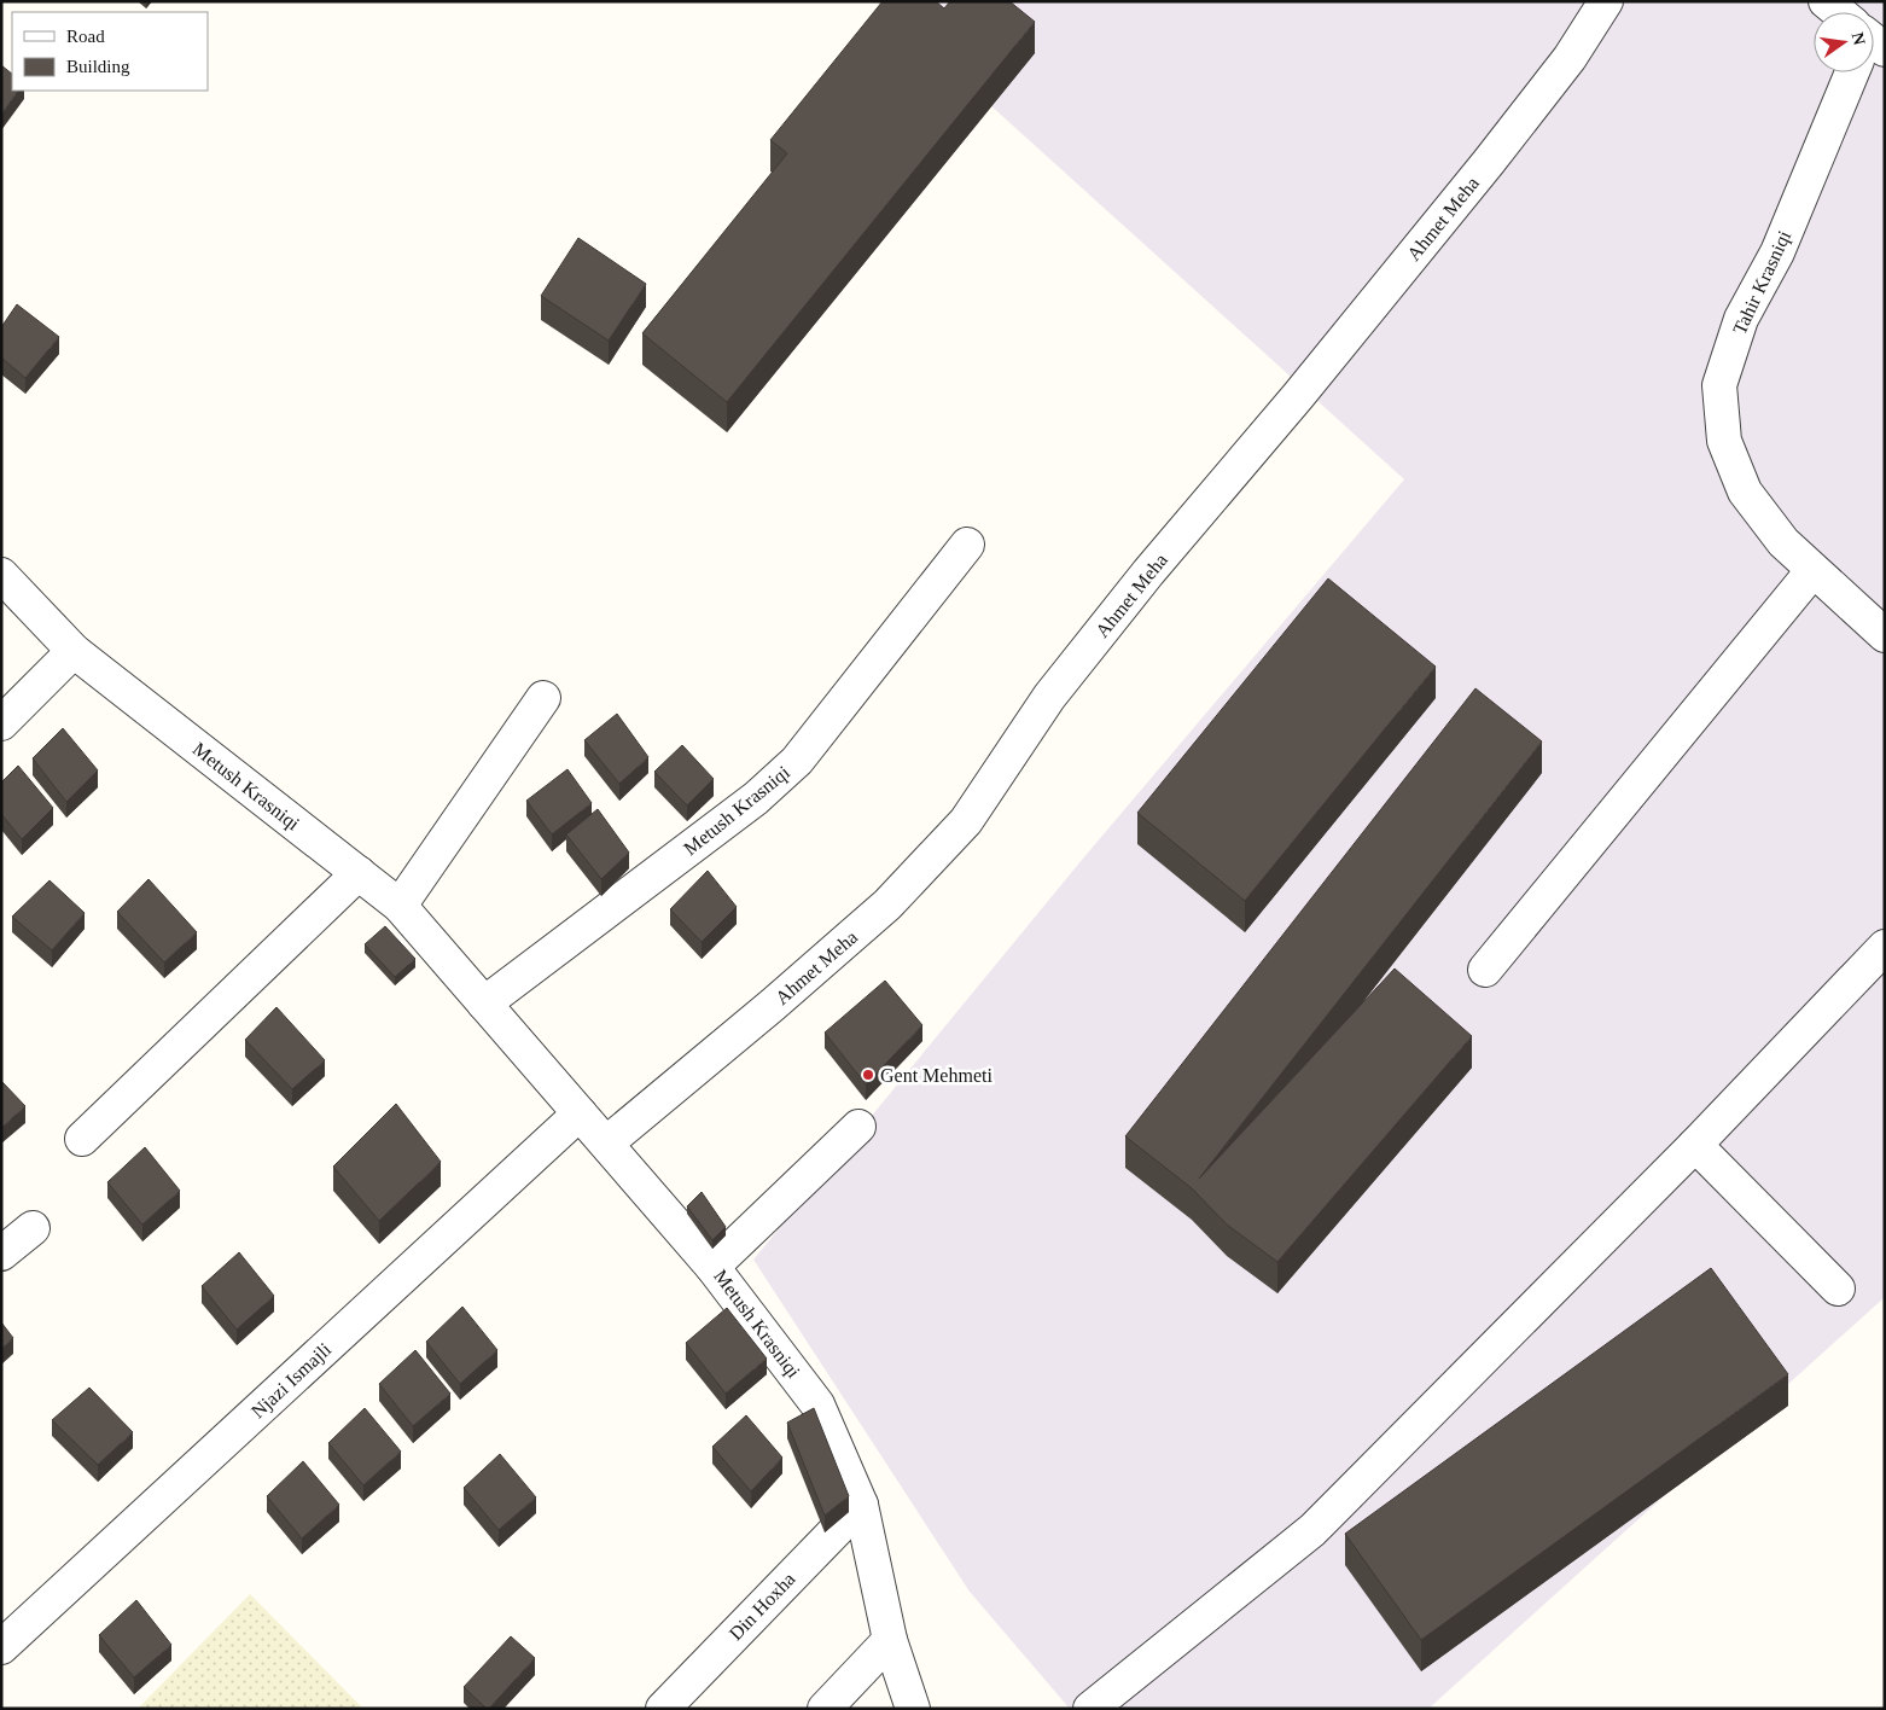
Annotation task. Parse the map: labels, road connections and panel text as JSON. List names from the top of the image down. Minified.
{"streets":{"street":["Ahmet Meha","Tahir Krasniqi","Metush Krasniqi","Njazi Ismajli","Din Hoxha"]},"crossings":[["Ahmet Meha","Metush Krasniqi"],["Metush Krasniqi","Njazi Ismajli"],["Metush Krasniqi","Din Hoxha"]],"places":["Gent Mehmeti"],"legend":["Road","Building"],"north":"right"}
